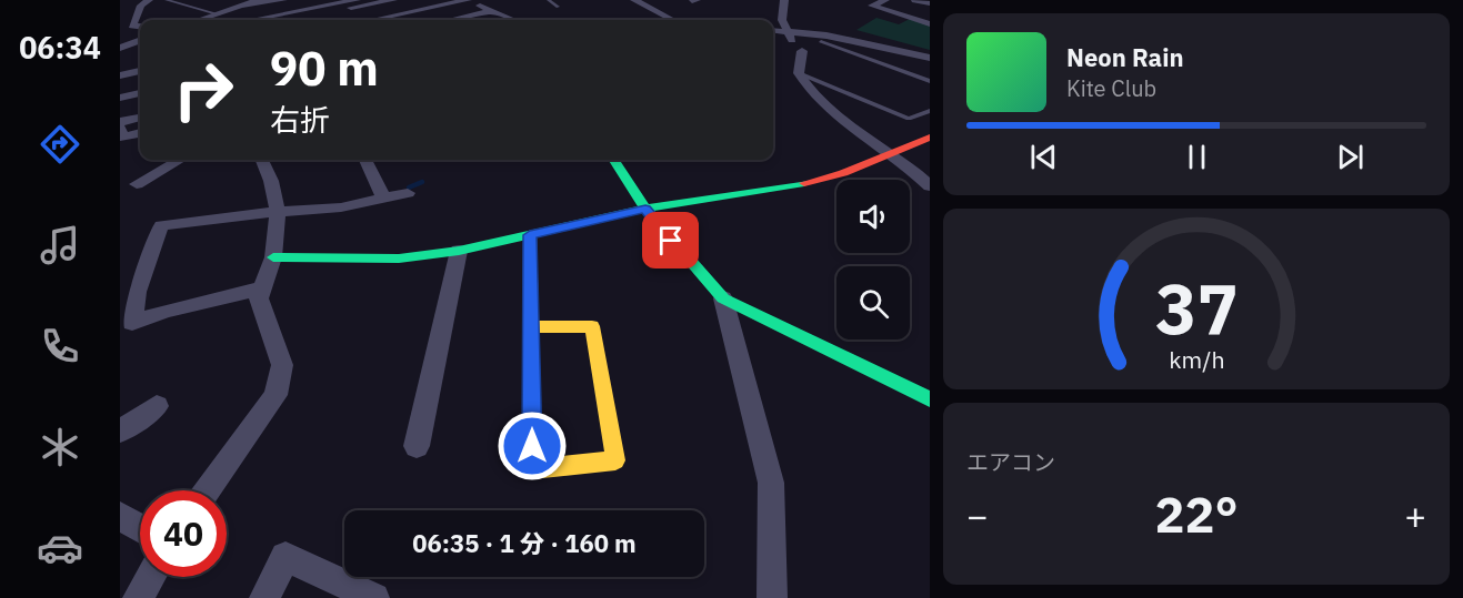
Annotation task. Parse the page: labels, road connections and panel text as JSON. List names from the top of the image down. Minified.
{"page":{"tabs":"06:34","turn":["90 m","右折"],"song":["Neon Rain","Kite Club"],"tile":"エアコン","heat":["−","22°","+"],"limit":"40","trip":"06:35 · 1 分 · 160 m","gauge":["37","km/h"]}}
